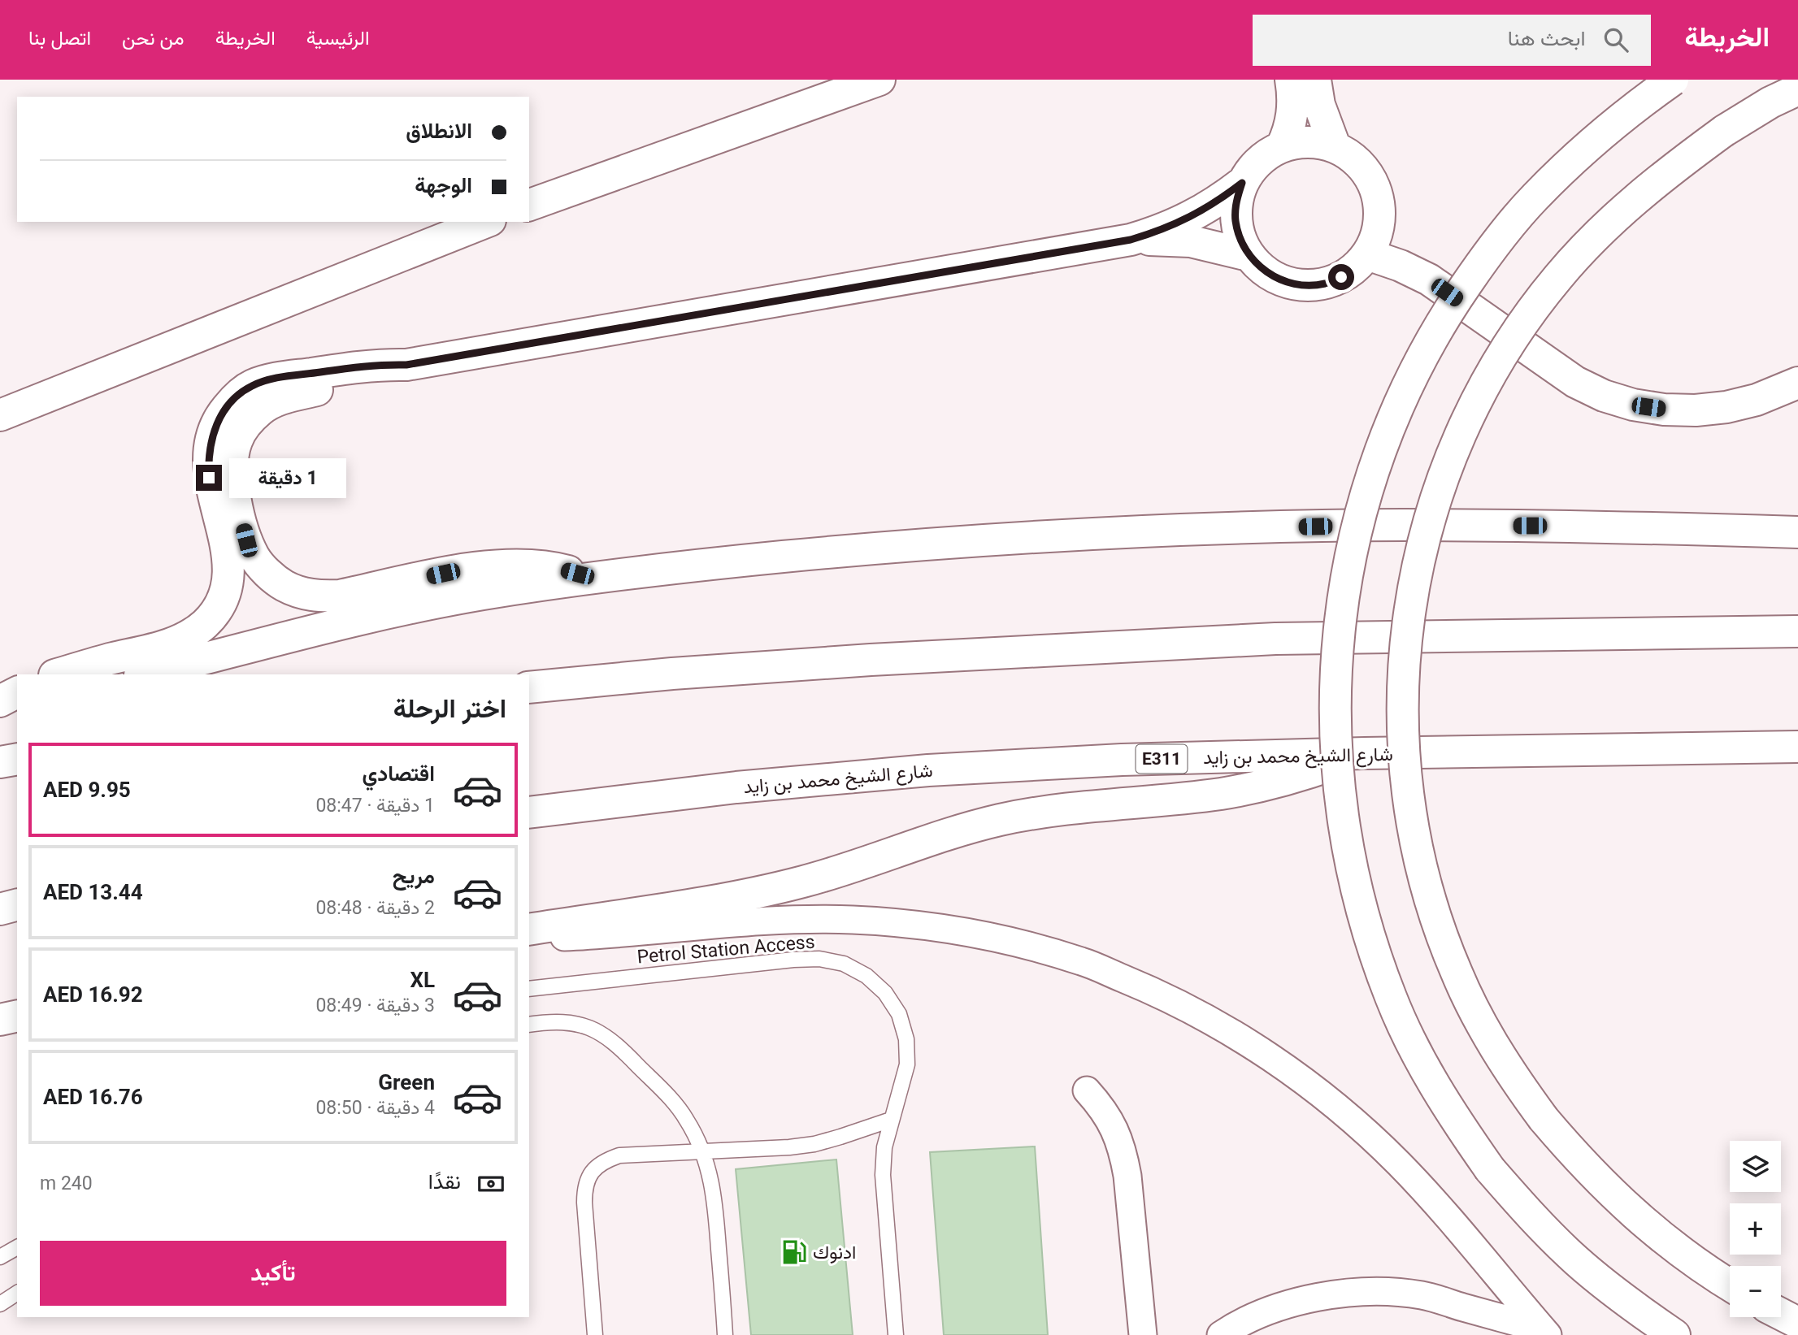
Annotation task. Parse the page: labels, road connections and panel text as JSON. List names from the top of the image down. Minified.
{"streets":{"main road":["شارع الشيخ محمد بن زايد","E311"],"lane":["Petrol Station Access"]},"places":{"fuel station":["ادنوك"]},"page":{"header":"الخريطة","search":"ابحث هنا","nav":["الرئيسية","الخريطة","من نحن","اتصل بنا"],"banner":["الانطلاق","الوجهة"],"bubble":"1 دقيقة","heading":"اختر الرحلة","list":[{"name":"اقتصادي","note":"1 دقيقة · 08:47","value":"AED 9.95"},{"name":"مريح","note":"2 دقيقة · 08:48","value":"AED 13.44"},{"name":"XL","note":"3 دقيقة · 08:49","value":"AED 16.92"},{"name":"Green","note":"4 دقيقة · 08:50","value":"AED 16.76"}],"map_buttons":["+","−"],"pay":["نقدًا","240 m"],"buttons":"تأكيد"}}
